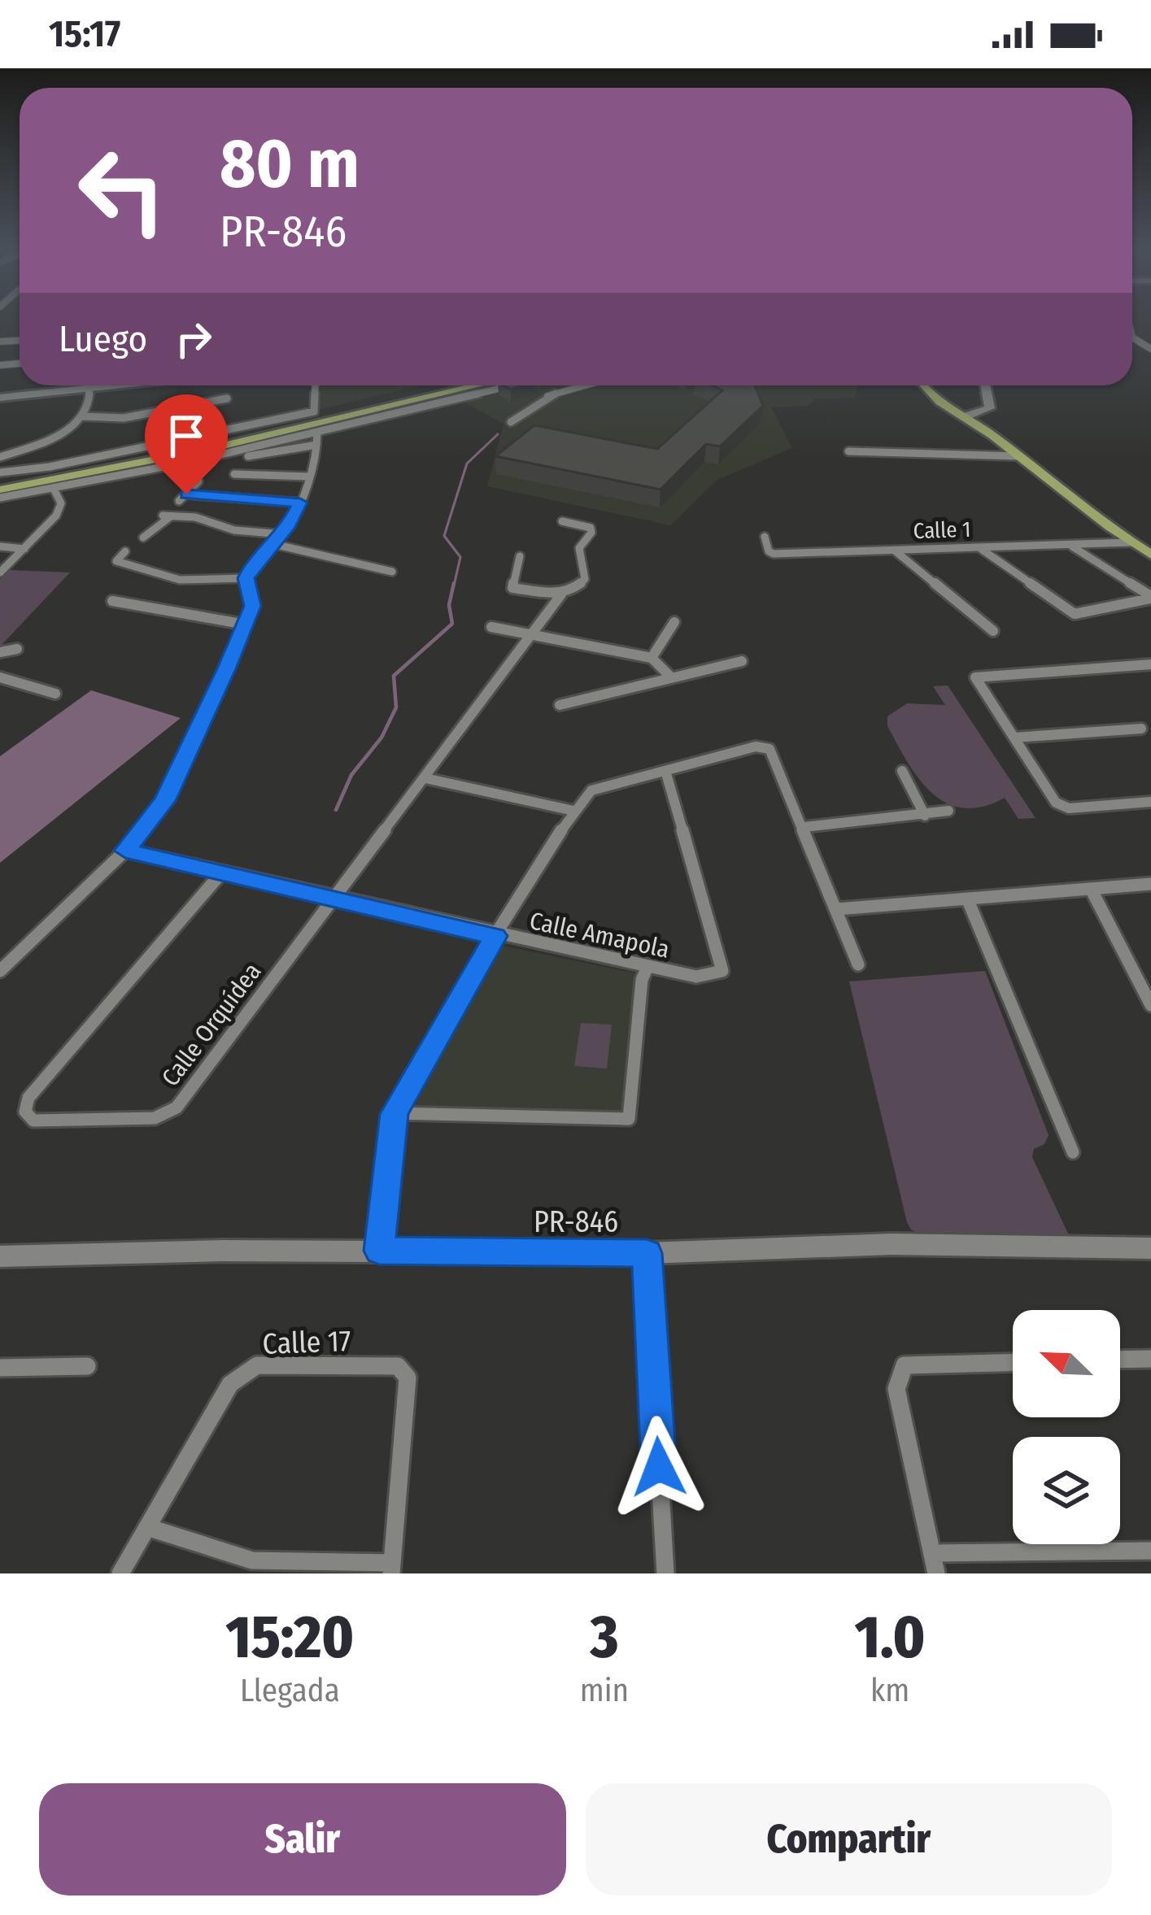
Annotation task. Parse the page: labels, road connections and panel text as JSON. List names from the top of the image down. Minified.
{"streets":{"street":["Calle 1","Calle Amapola","Calle Orquídea","PR-846","Calle 17"]},"crossings":[["Calle Amapola","Calle Orquídea"]],"north":"top left","page":{"status":"15:17","turn":["80 m","PR-846"],"then":"Luego","eta":["15:20","Llegada","3","min","1.0","km"],"buttons":["Salir","Compartir"]}}
